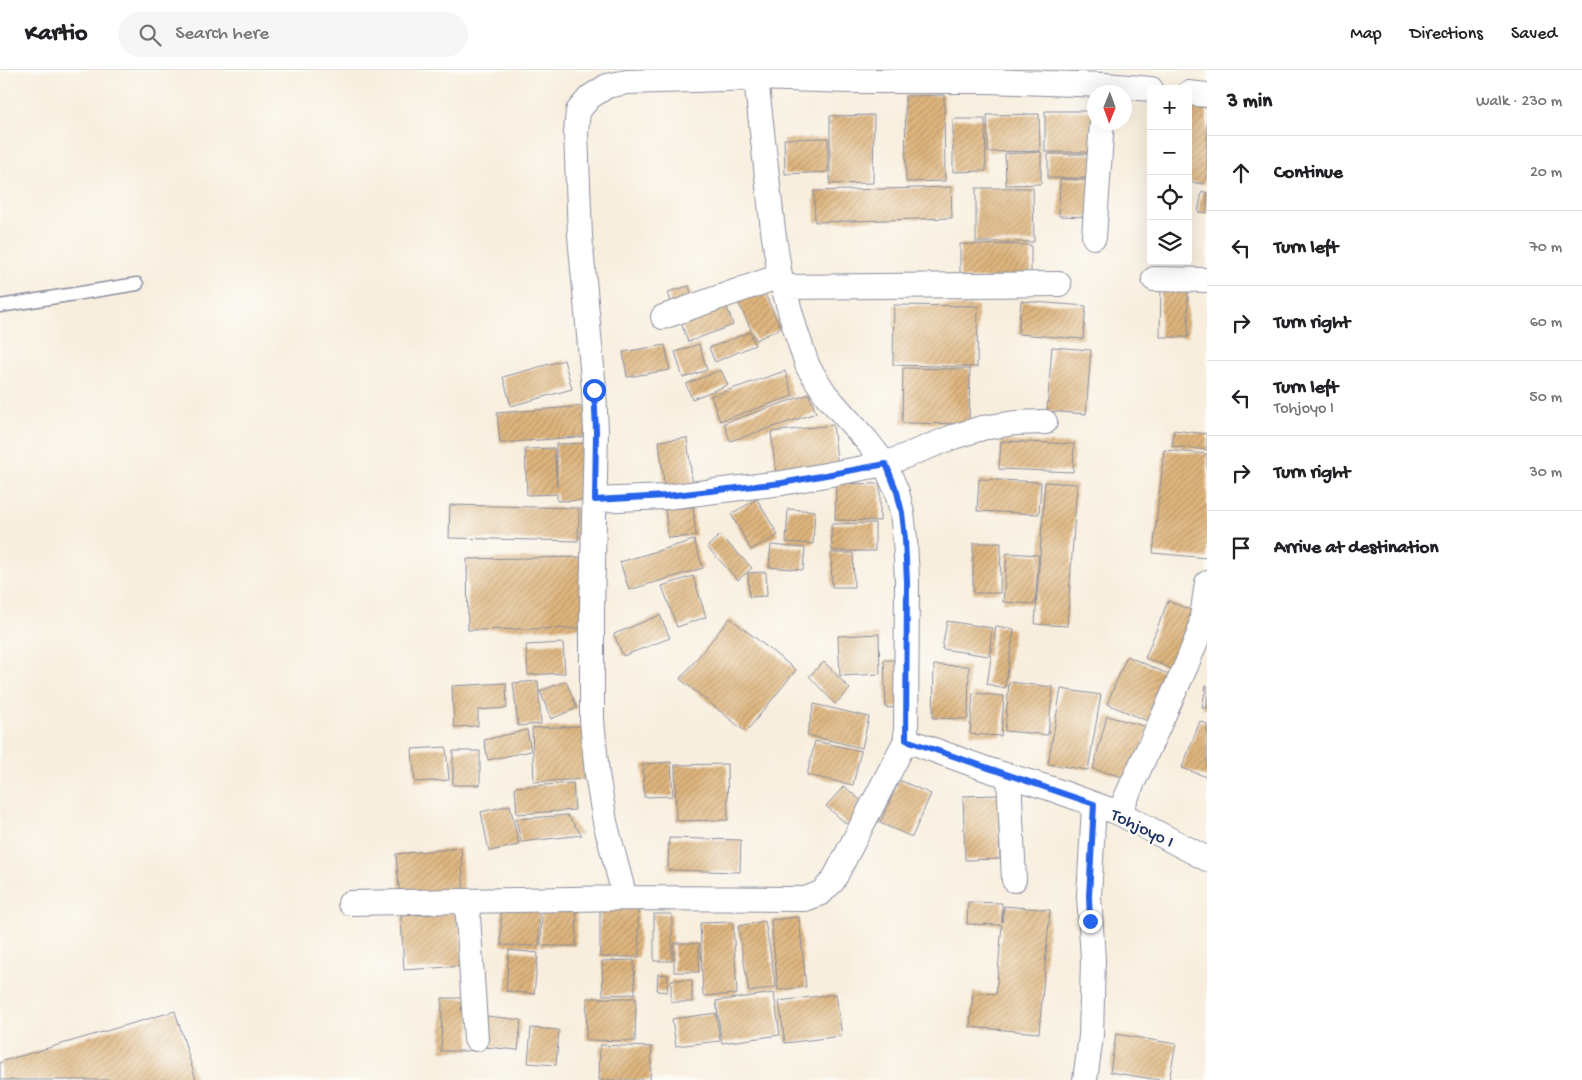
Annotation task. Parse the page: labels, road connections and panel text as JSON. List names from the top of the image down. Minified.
{"streets":{"street":["Tohjoyo I"]},"north":"bottom","page":{"header":"Kartio","search":"Search here","nav":["Map","Directions","Saved"],"heading":["3 min","Walk · 230 m"],"map_buttons":["+","−"],"list":[["Continue","20 m"],["Turn left","70 m"],["Turn right","60 m"],["Turn left","Tohjoyo I","50 m"],["Turn right","30 m"],"Arrive at destination"]}}
